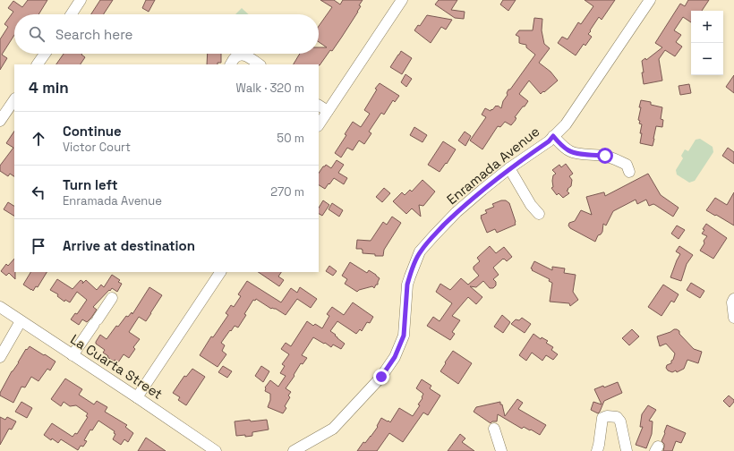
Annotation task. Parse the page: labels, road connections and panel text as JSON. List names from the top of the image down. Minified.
{"streets":{"street":["Enramada Avenue","La Cuarta Street"]},"page":{"map_buttons":["+","−"],"search":"Search here","heading":["4 min","Walk · 320 m"],"list":[["Continue","Victor Court","50 m"],["Turn left","Enramada Avenue","270 m"],"Arrive at destination"]}}
